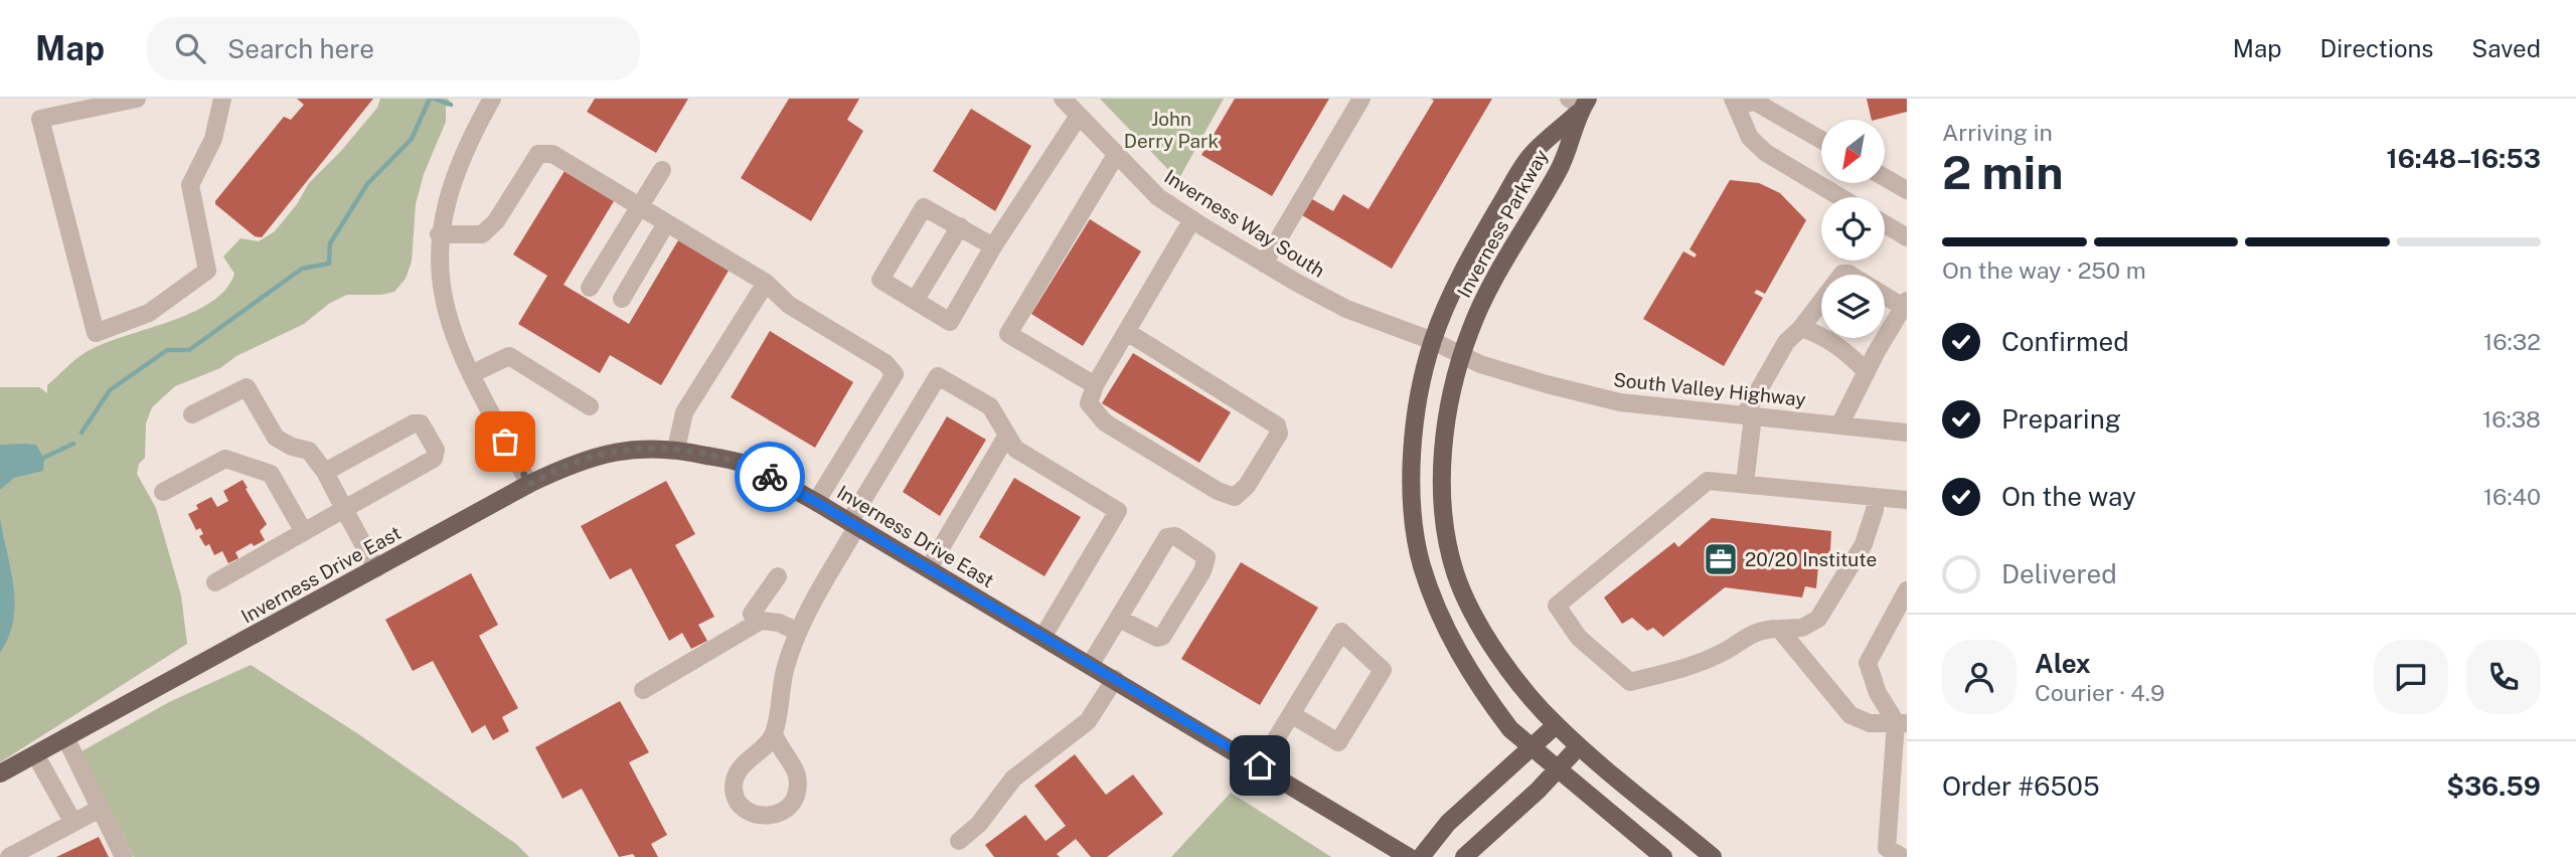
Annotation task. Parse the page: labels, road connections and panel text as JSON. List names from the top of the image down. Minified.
{"streets":{"main road":["Inverness Parkway","Inverness Drive East"],"street":["Inverness Way South","South Valley Highway"]},"crossings":[["Inverness Way South","Inverness Parkway"],["Inverness Way South","South Valley Highway"],["Inverness Parkway","South Valley Highway"]],"parks":["John Derry Park"],"places":{"office":["20/20 Institute"]},"north":"bottom left","page":{"header":"Map","search":"Search here","nav":["Map","Directions","Saved"],"heading":["2 min","Arriving in","16:48–16:53"],"panel":["Alex","Courier · 4.9","Order #6505","$36.59"],"bar":"On the way · 250 m","list":[["Confirmed","16:32"],["Preparing","16:38"],["On the way","16:40"],"Delivered"]}}
